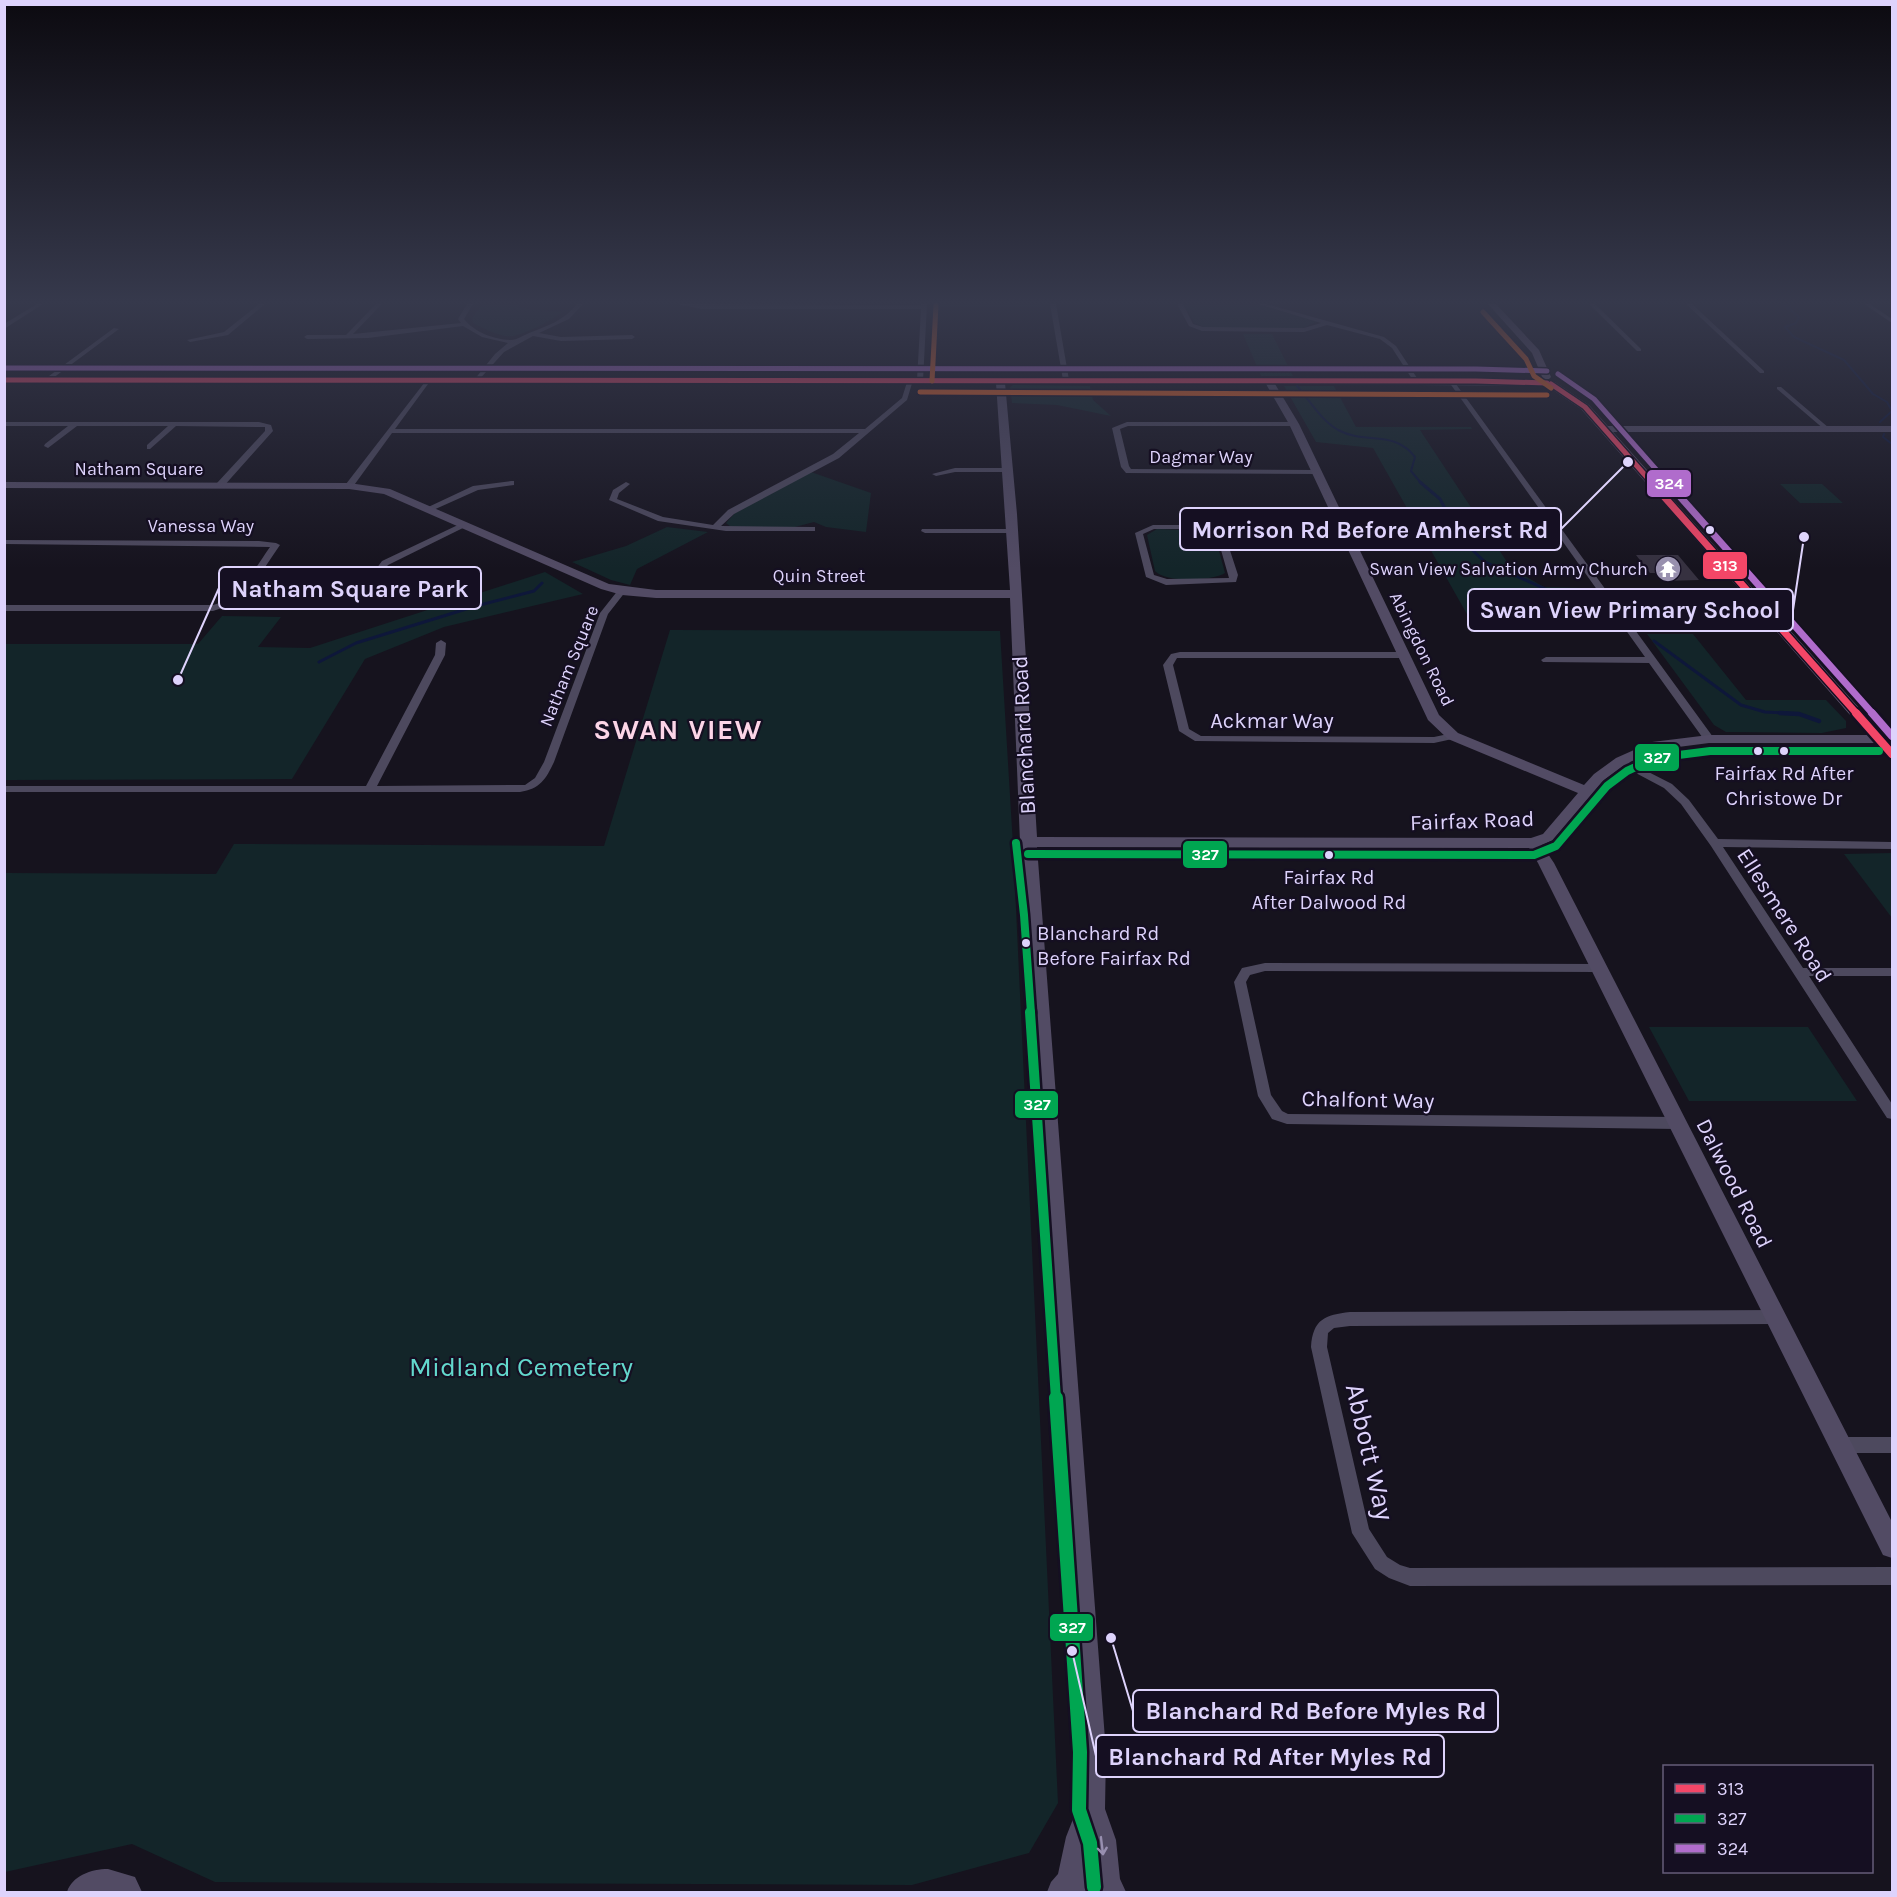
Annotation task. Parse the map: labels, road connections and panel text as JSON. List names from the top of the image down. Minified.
{"streets":{"street":["Dagmar Way","Natham Square","Vanessa Way","Quin Street","Abingdon Road","Ackmar Way","Blanchard Road","Fairfax Road","Ellesmere Road","Chalfont Way","Dalwood Road","Abbott Way"]},"crossings":[["Dagmar Way","Abingdon Road"],["Natham Square","Quin Street"],["Quin Street","Blanchard Road"],["Abingdon Road","Ackmar Way"],["Abingdon Road","Fairfax Road"],["Blanchard Road","Fairfax Road"],["Fairfax Road","Ellesmere Road"],["Fairfax Road","Dalwood Road"],["Chalfont Way","Dalwood Road"],["Dalwood Road","Abbott Way"]],"districts":["SWAN VIEW"],"parks":["Midland Cemetery"],"places":{"other":["Morrison Rd Before Amherst Rd","Swan View Primary School","Natham Square Park","Fairfax Rd After Christowe Dr","Fairfax Rd After Dalwood Rd","Blanchard Rd Before Fairfax Rd","Blanchard Rd Before Myles Rd","Blanchard Rd After Myles Rd"],"temple":["Swan View Salvation Army Church"]},"lines":["transit line 313","transit line 324","transit line 327"],"legend":["313","327","324"]}
